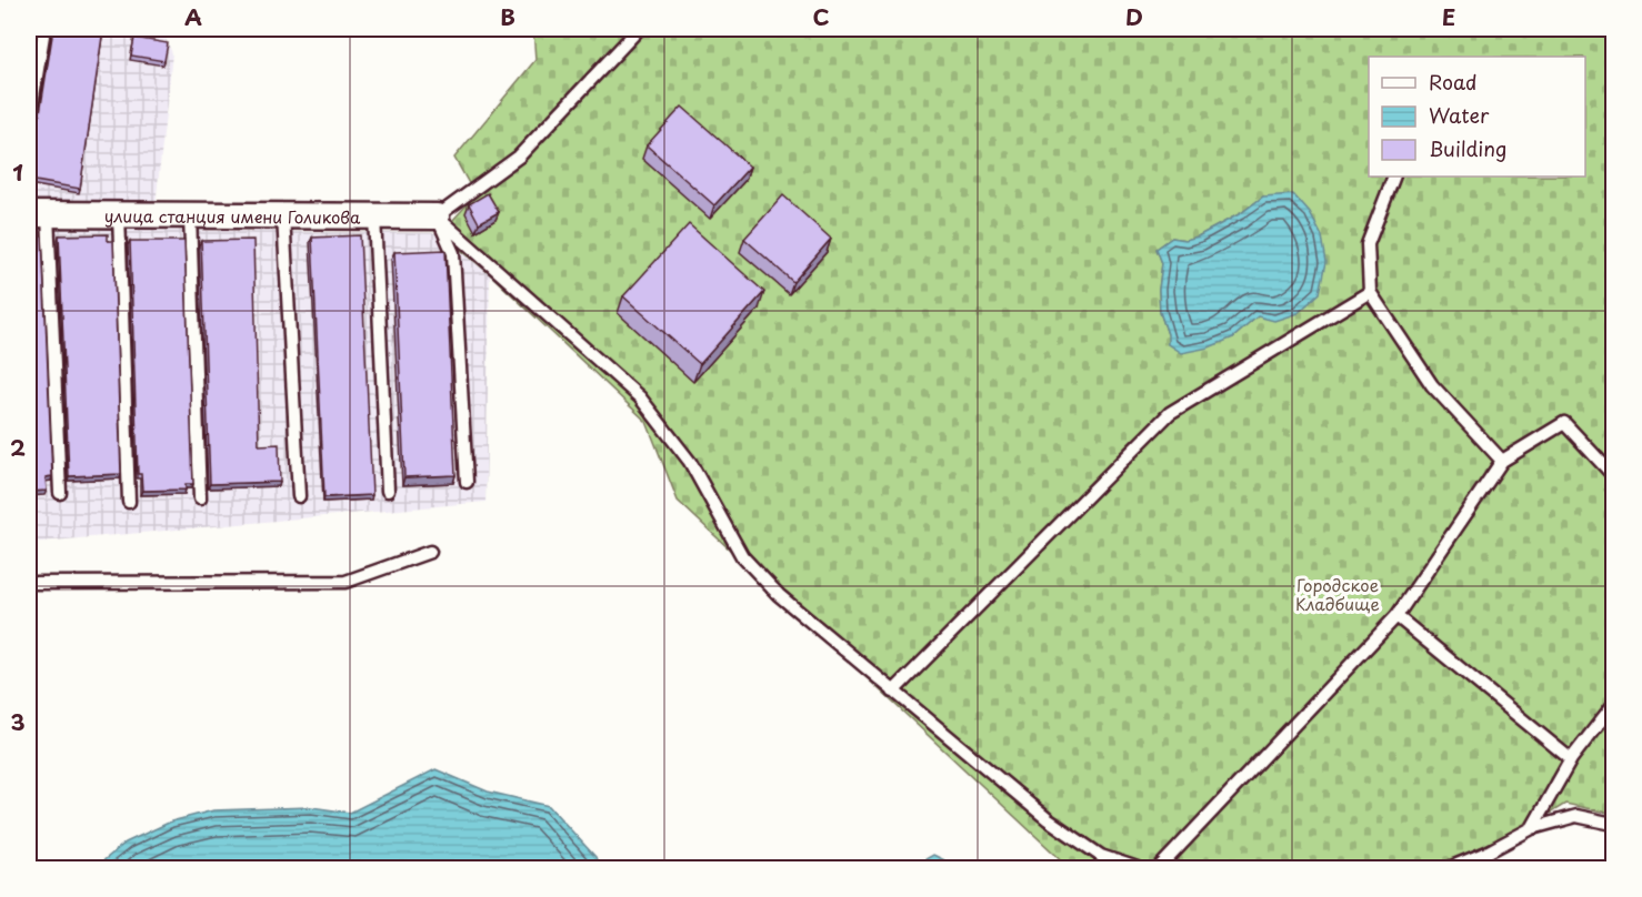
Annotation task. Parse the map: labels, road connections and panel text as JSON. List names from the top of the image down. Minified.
{"streets":{"street":["улица станция имени Голикова"]},"parks":["Городское Кладбище"],"legend":["Road","Water","Building"],"grid":{"columns":["A","B","C","D","E"],"rows":["1","2","3"]}}
